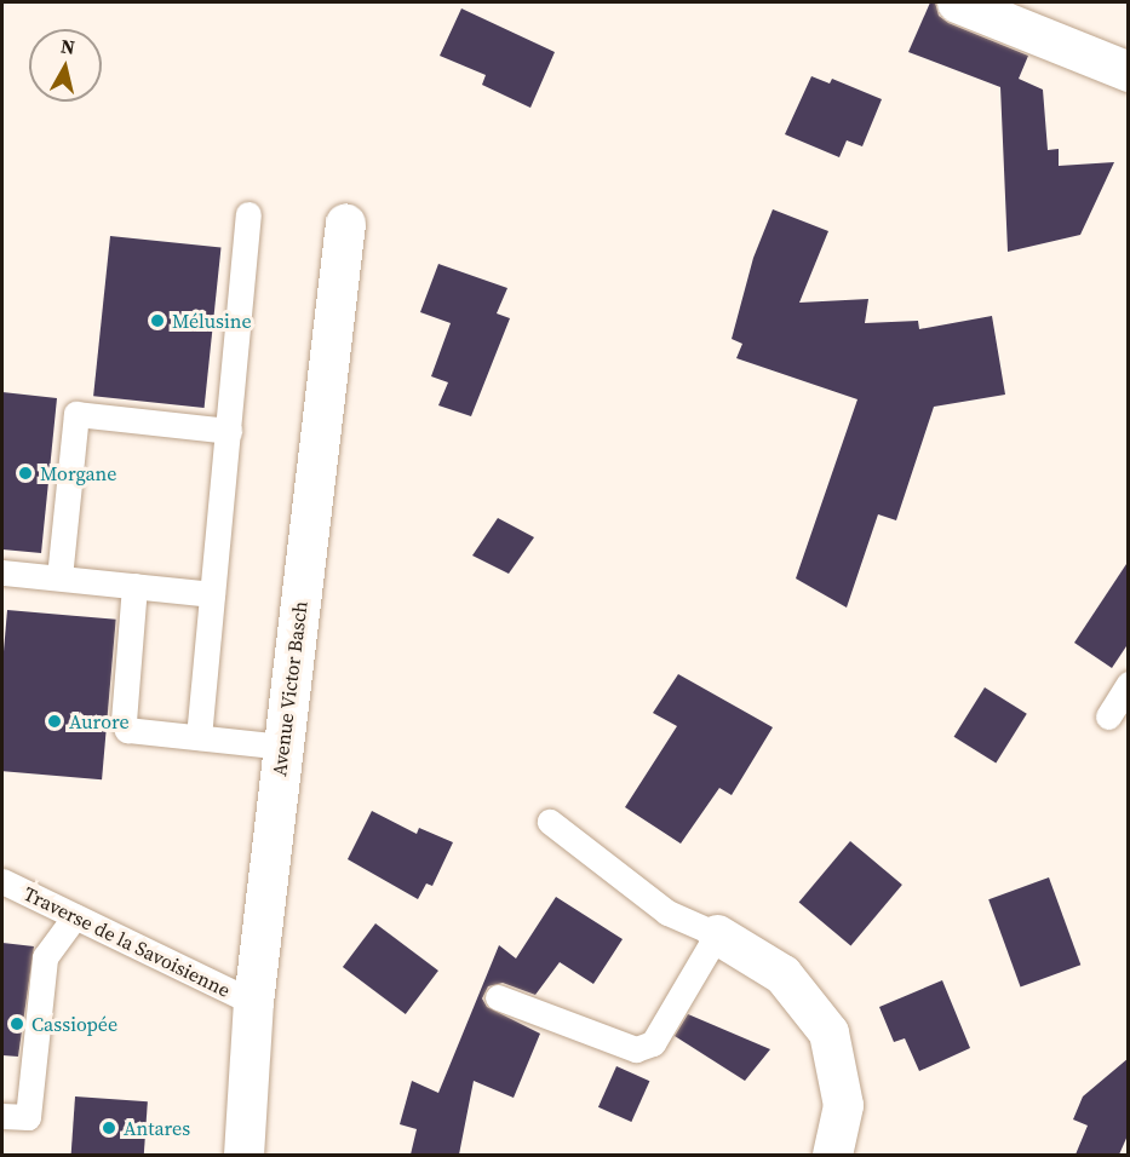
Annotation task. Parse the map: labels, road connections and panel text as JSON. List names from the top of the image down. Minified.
{"streets":{"street":["Avenue Victor Basch"],"lane":["Traverse de la Savoisienne"]},"crossings":[["Avenue Victor Basch","Traverse de la Savoisienne"]],"places":["Mélusine","Morgane","Aurore","Cassiopée","Antares"],"north":"top"}
